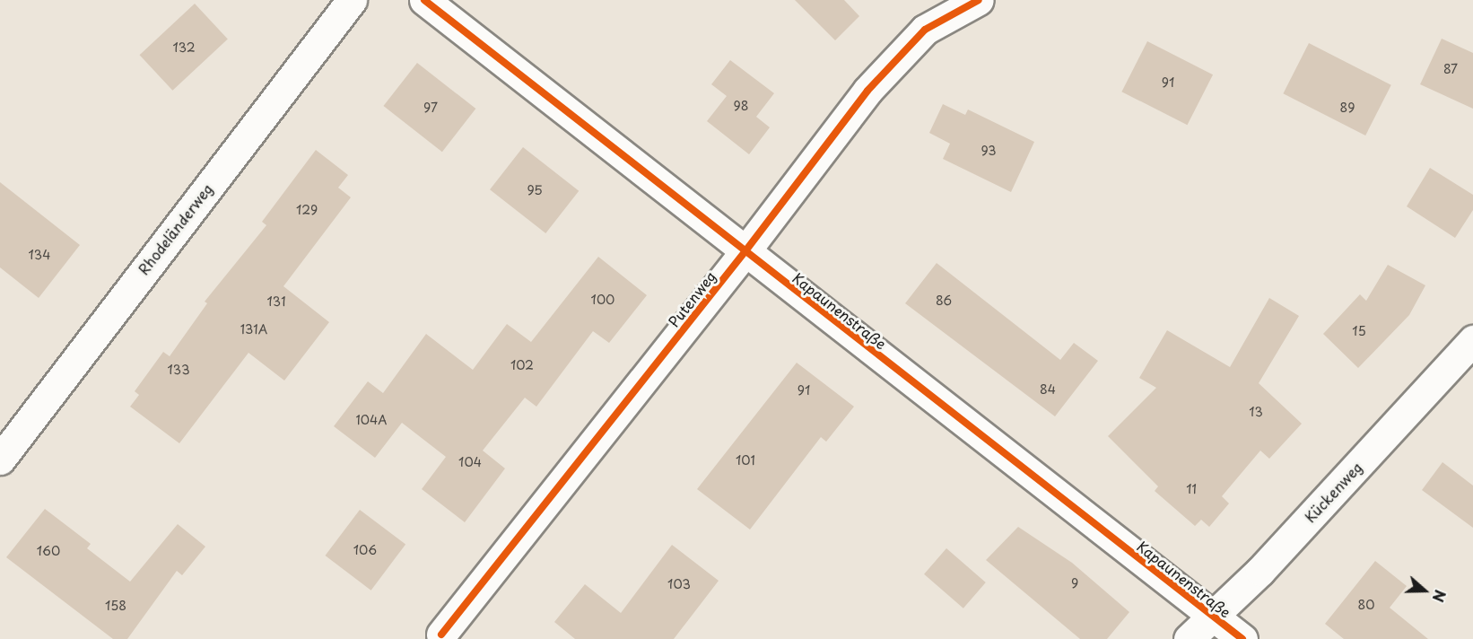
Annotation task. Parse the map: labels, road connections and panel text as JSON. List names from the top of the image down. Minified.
{"streets":{"street":["Rhodeländerweg","Putenweg","Kapaunenstraße","Kückenweg"]},"crossings":[["Putenweg","Kapaunenstraße"],["Kapaunenstraße","Kückenweg"]],"house_numbers":["132","87","91","98","97","89","93","95","129","134","100","86","131","131A","15","102","133","84","91","13","104A","101","104","11","106","160","9","103","80","158"],"north":"right"}
